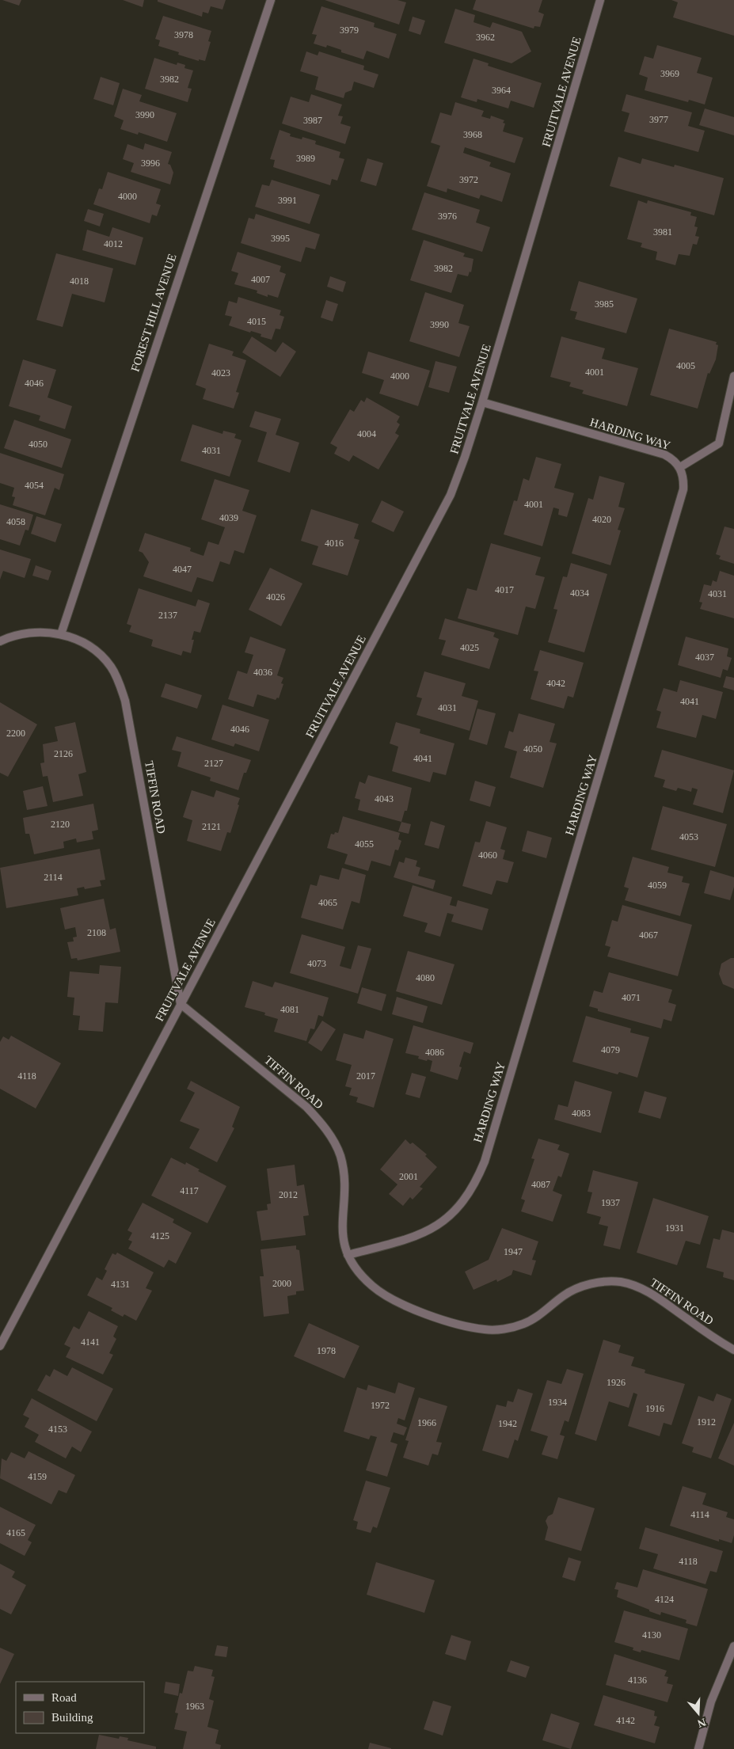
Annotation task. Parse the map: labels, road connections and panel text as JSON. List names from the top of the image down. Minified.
{"streets":{"street":["FRUITVALE AVENUE","FOREST HILL AVENUE","HARDING WAY","TIFFIN ROAD"]},"crossings":[["FRUITVALE AVENUE","HARDING WAY"],["FRUITVALE AVENUE","TIFFIN ROAD"],["FOREST HILL AVENUE","TIFFIN ROAD"],["HARDING WAY","TIFFIN ROAD"]],"house_numbers":["3979","3978","3962","3969","3982","3964","3990","3977","3987","3968","3989","3996","3972","4000","3991","3976","3981","3995","4012","3982","4007","4018","3985","4015","3990","4005","4001","4023","4000","4046","4004","4050","4031","4054","4001","4039","4020","4058","4016","4047","4017","4034","4031","4026","2137","4025","4037","4036","4042","4041","4031","4046","2200","4050","2126","4041","2127","4043","2120","2121","4053","4055","4060","2114","4059","4065","2108","4067","4073","4080","4071","4081","4079","4086","4118","2017","4083","2001","4087","4117","2012","1937","1931","4125","1947","2000","4131","4141","1978","1926","1934","1972","1916","1912","1966","1942","4153","4159","4114","4165","4118","4124","4130","4136","1963","4142"],"legend":["Road","Building"],"north":"bottom"}
